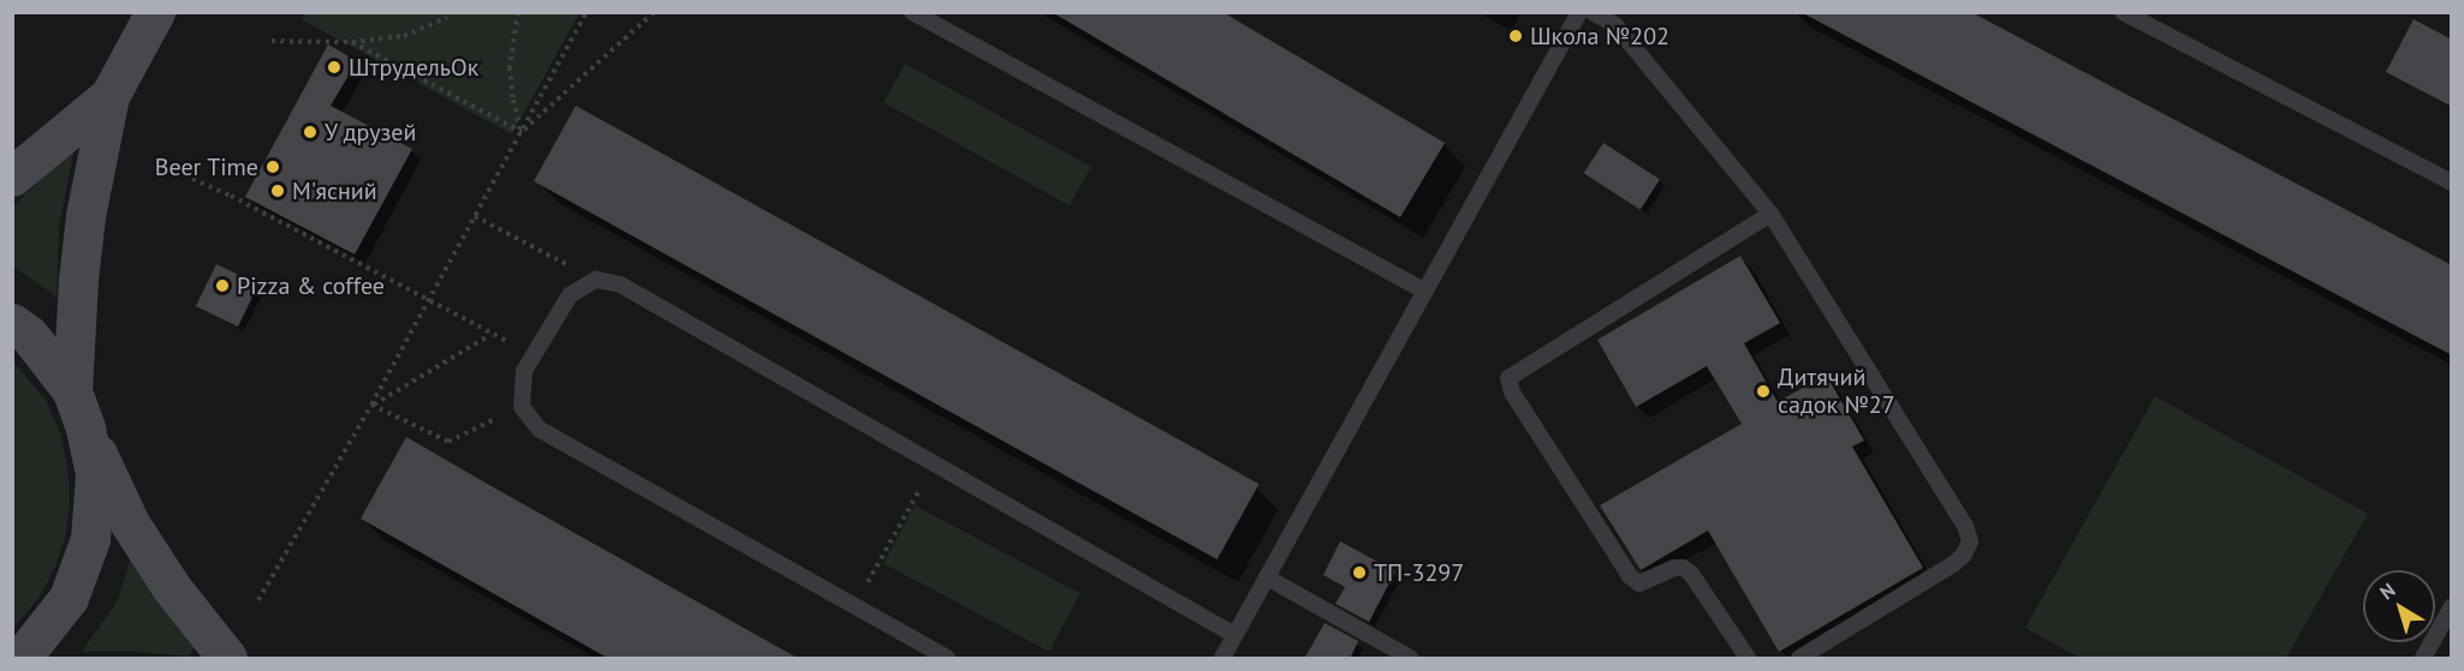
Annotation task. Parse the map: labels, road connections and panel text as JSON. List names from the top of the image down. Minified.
{"places":["Школа №202","ШтрудельОк","У друзей","Beer Time","М'ясний","Pizza & coffee","Дитячий садок №27","ТП-3297"],"north":"top left"}
